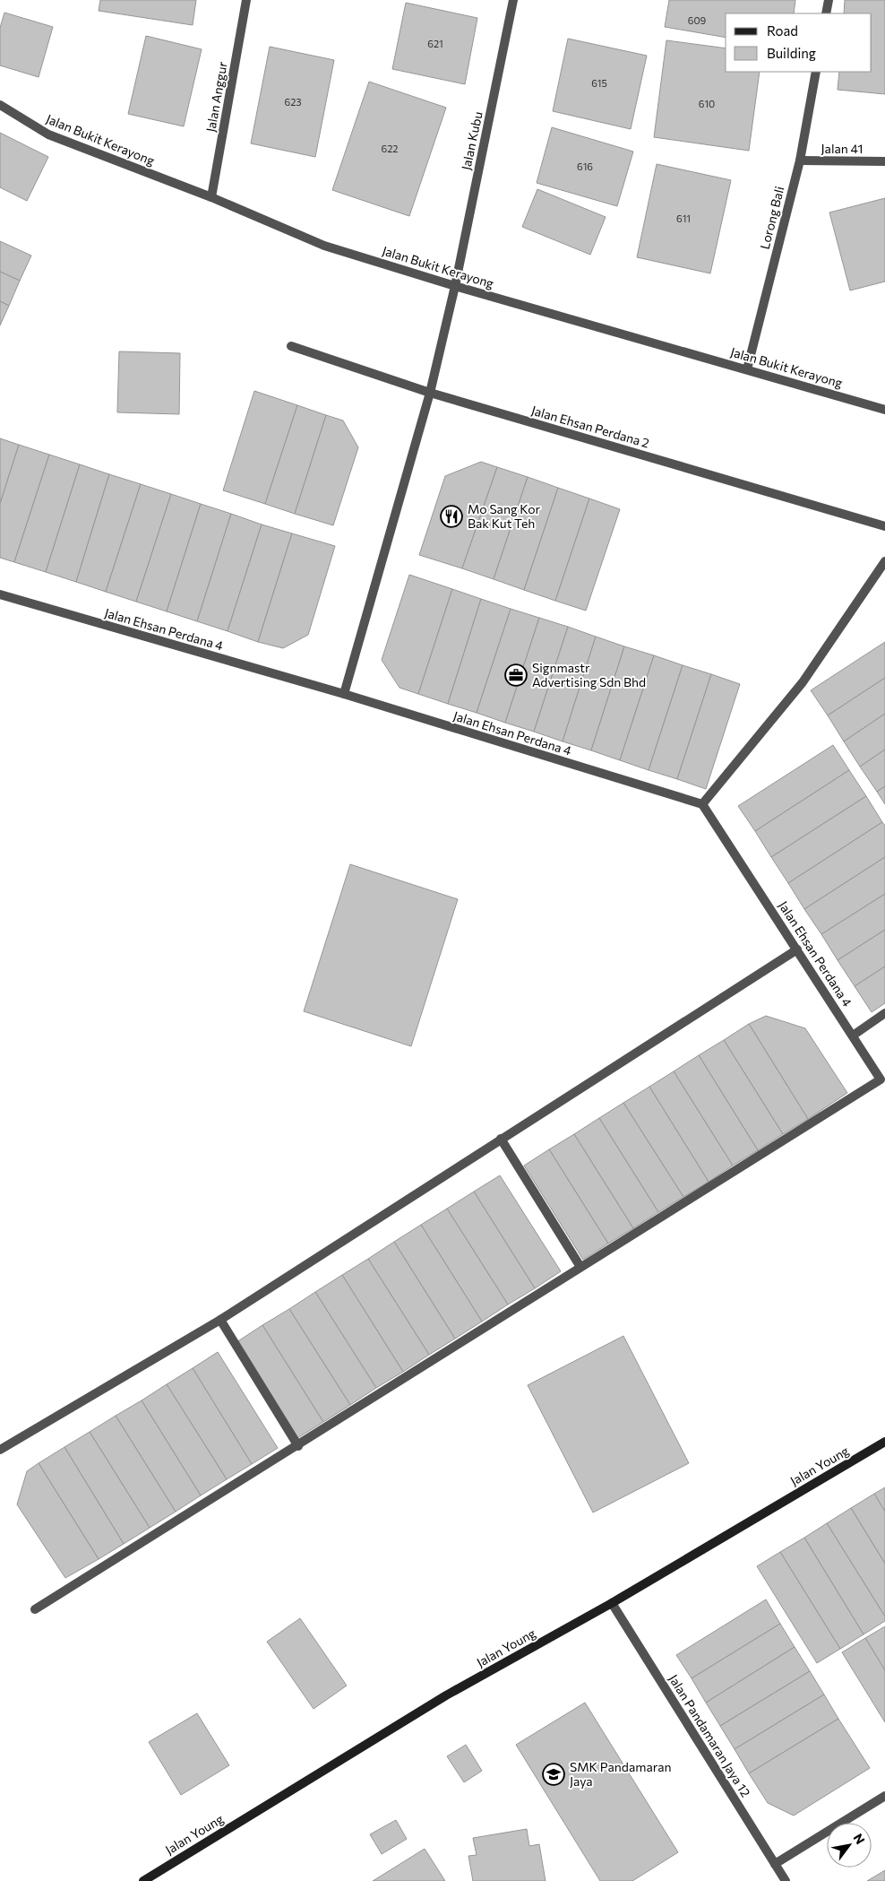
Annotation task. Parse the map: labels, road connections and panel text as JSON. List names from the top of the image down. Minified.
{"streets":{"main road":["Jalan Young"],"street":["Jalan Anggur","Jalan Bukit Kerayong","Jalan Kubu","Jalan 41","Lorong Bali","Jalan Ehsan Perdana 2","Jalan Ehsan Perdana 4","Jalan Pandamaran Jaya 12"]},"crossings":[["Jalan Anggur","Jalan Bukit Kerayong"],["Jalan Bukit Kerayong","Jalan Kubu"],["Jalan Bukit Kerayong","Lorong Bali"],["Jalan Kubu","Jalan Ehsan Perdana 2"],["Jalan Kubu","Jalan Ehsan Perdana 4"],["Jalan 41","Lorong Bali"],["Jalan Young","Jalan Pandamaran Jaya 12"]],"places":{"restaurant":["Mo Sang Kor Bak Kut Teh"],"office":["Signmastr Advertising Sdn Bhd"],"school or university":["SMK Pandamaran Jaya"]},"house_numbers":["609","621","615","623","610","622","616","611"],"legend":["Road","Building"],"north":"top right"}
